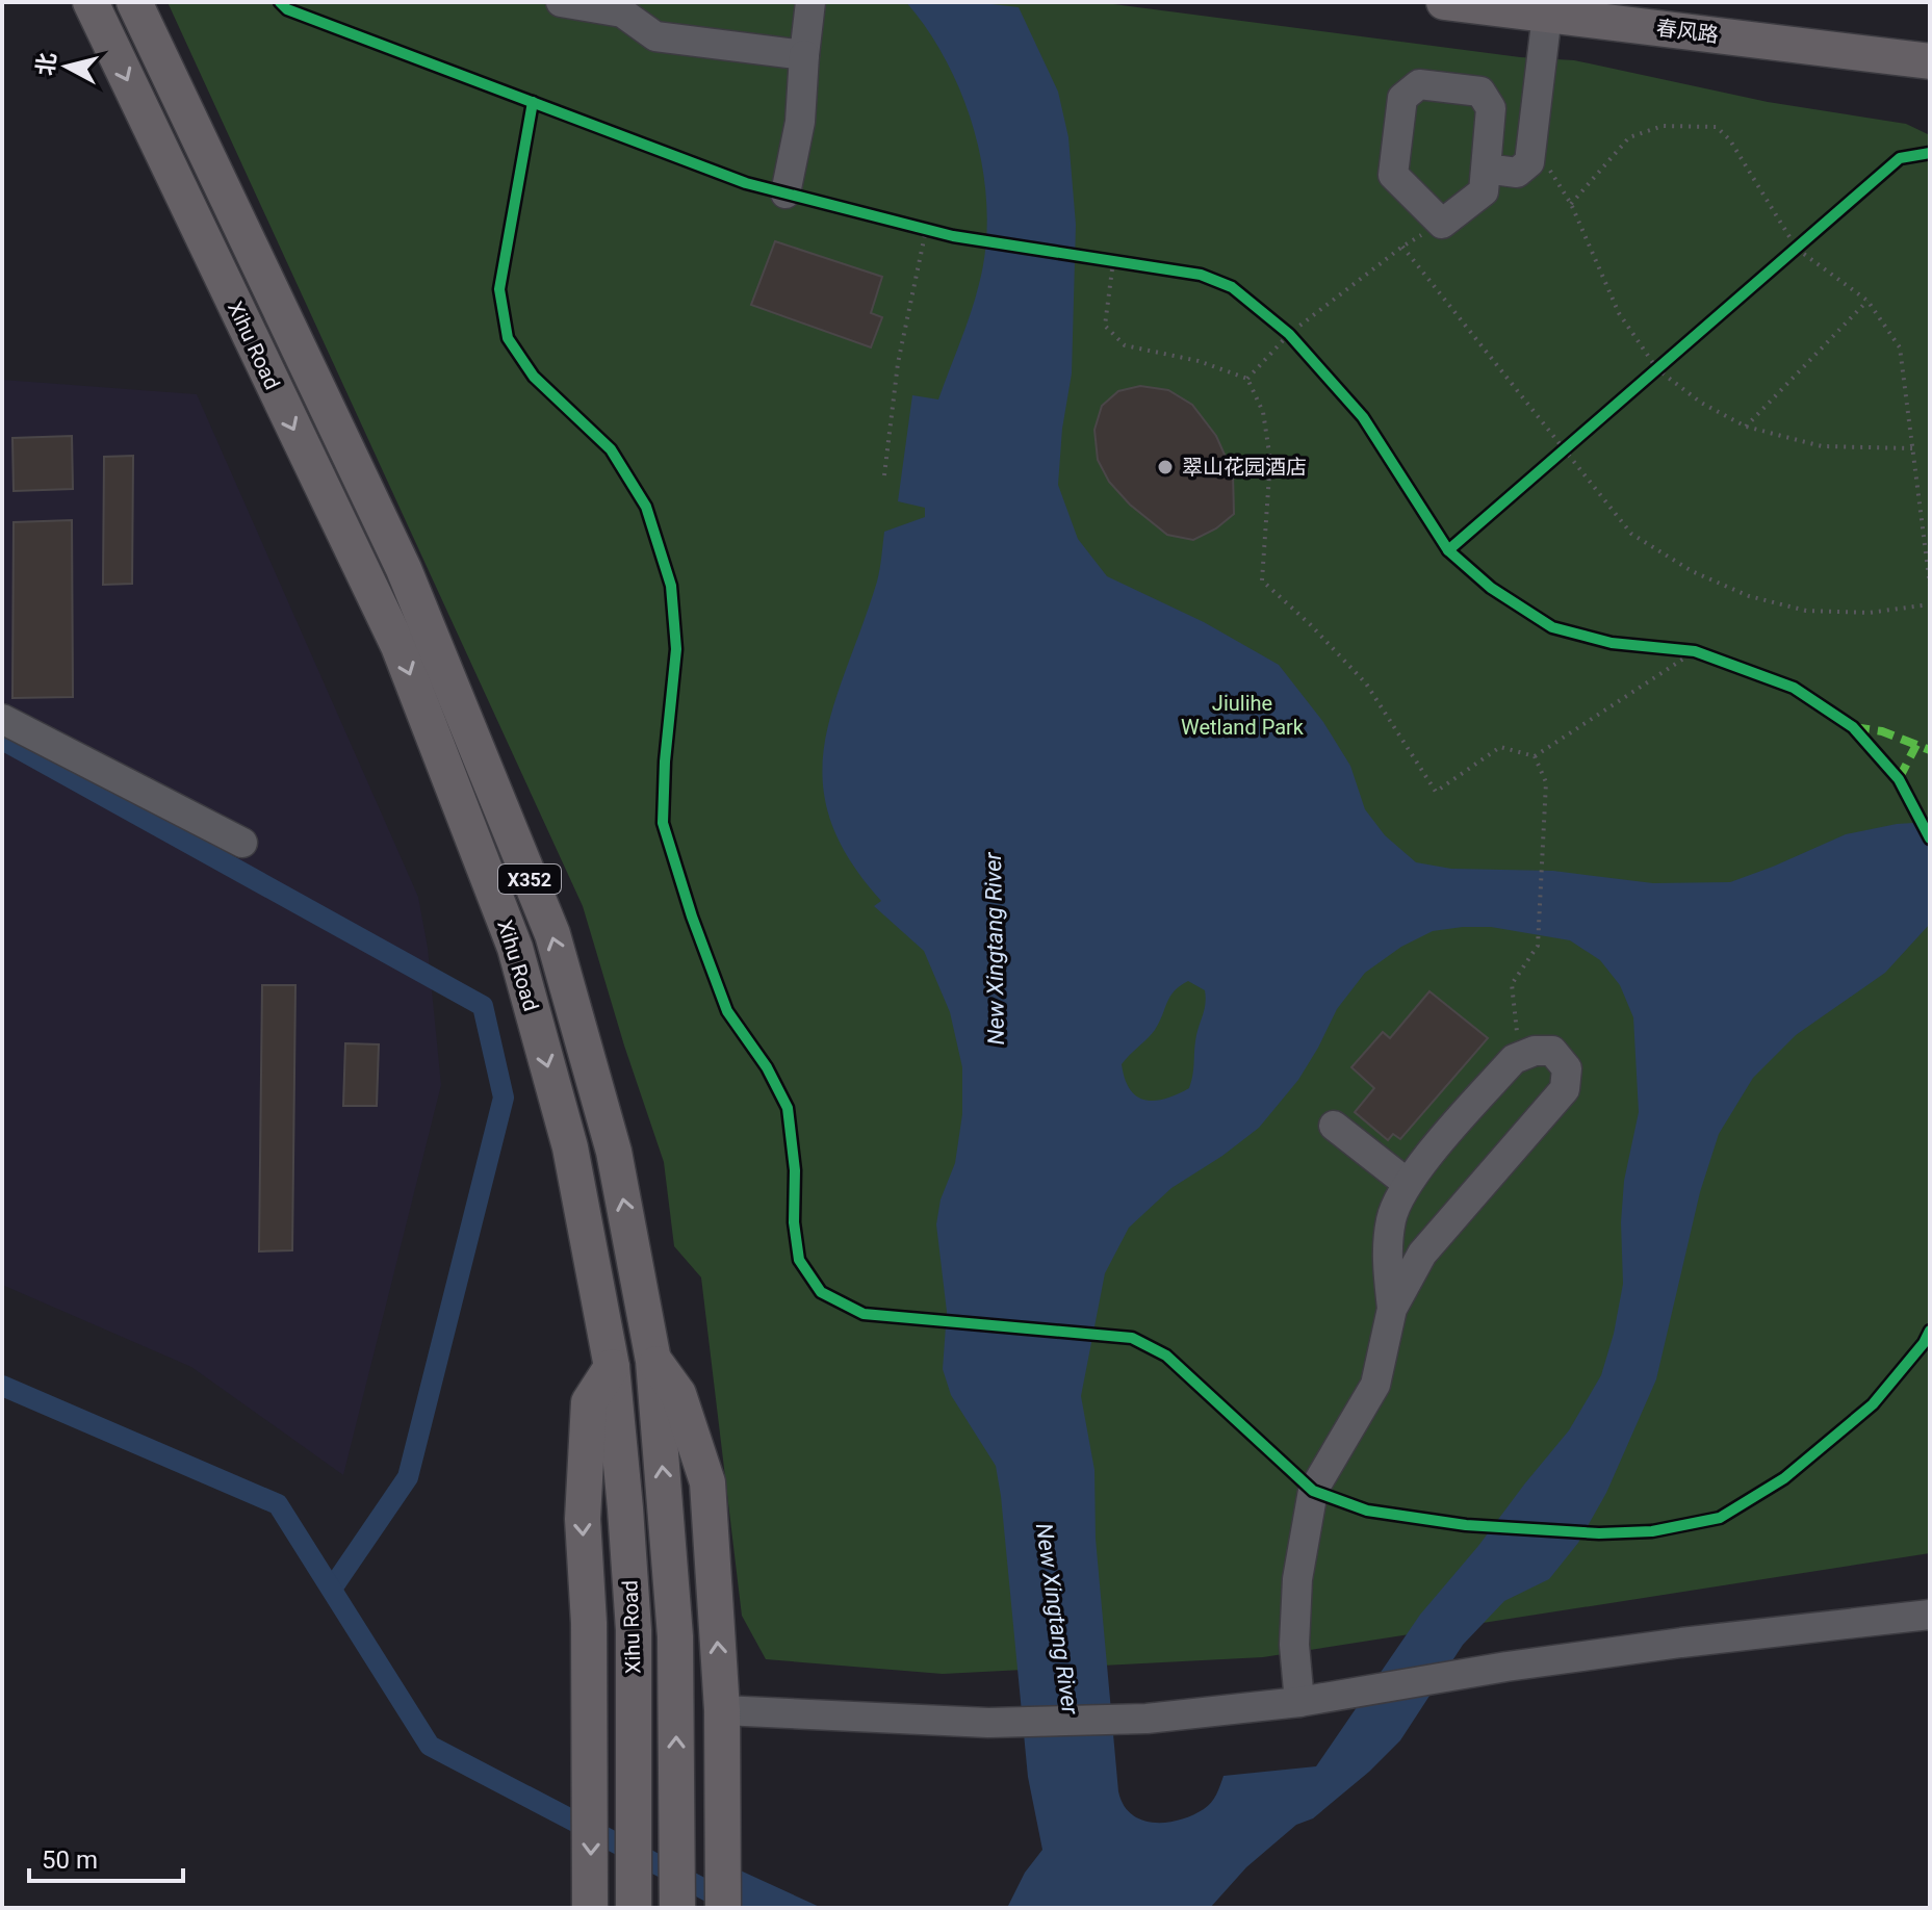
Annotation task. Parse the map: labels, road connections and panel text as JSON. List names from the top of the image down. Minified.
{"streets":{"main road":["春风路","Xihu Road","X352"]},"water":["New Xingtang River"],"parks":["Jiulihe Wetland Park"],"places":["翠山花园酒店"],"scale_bar":"50 m","north":"left"}
